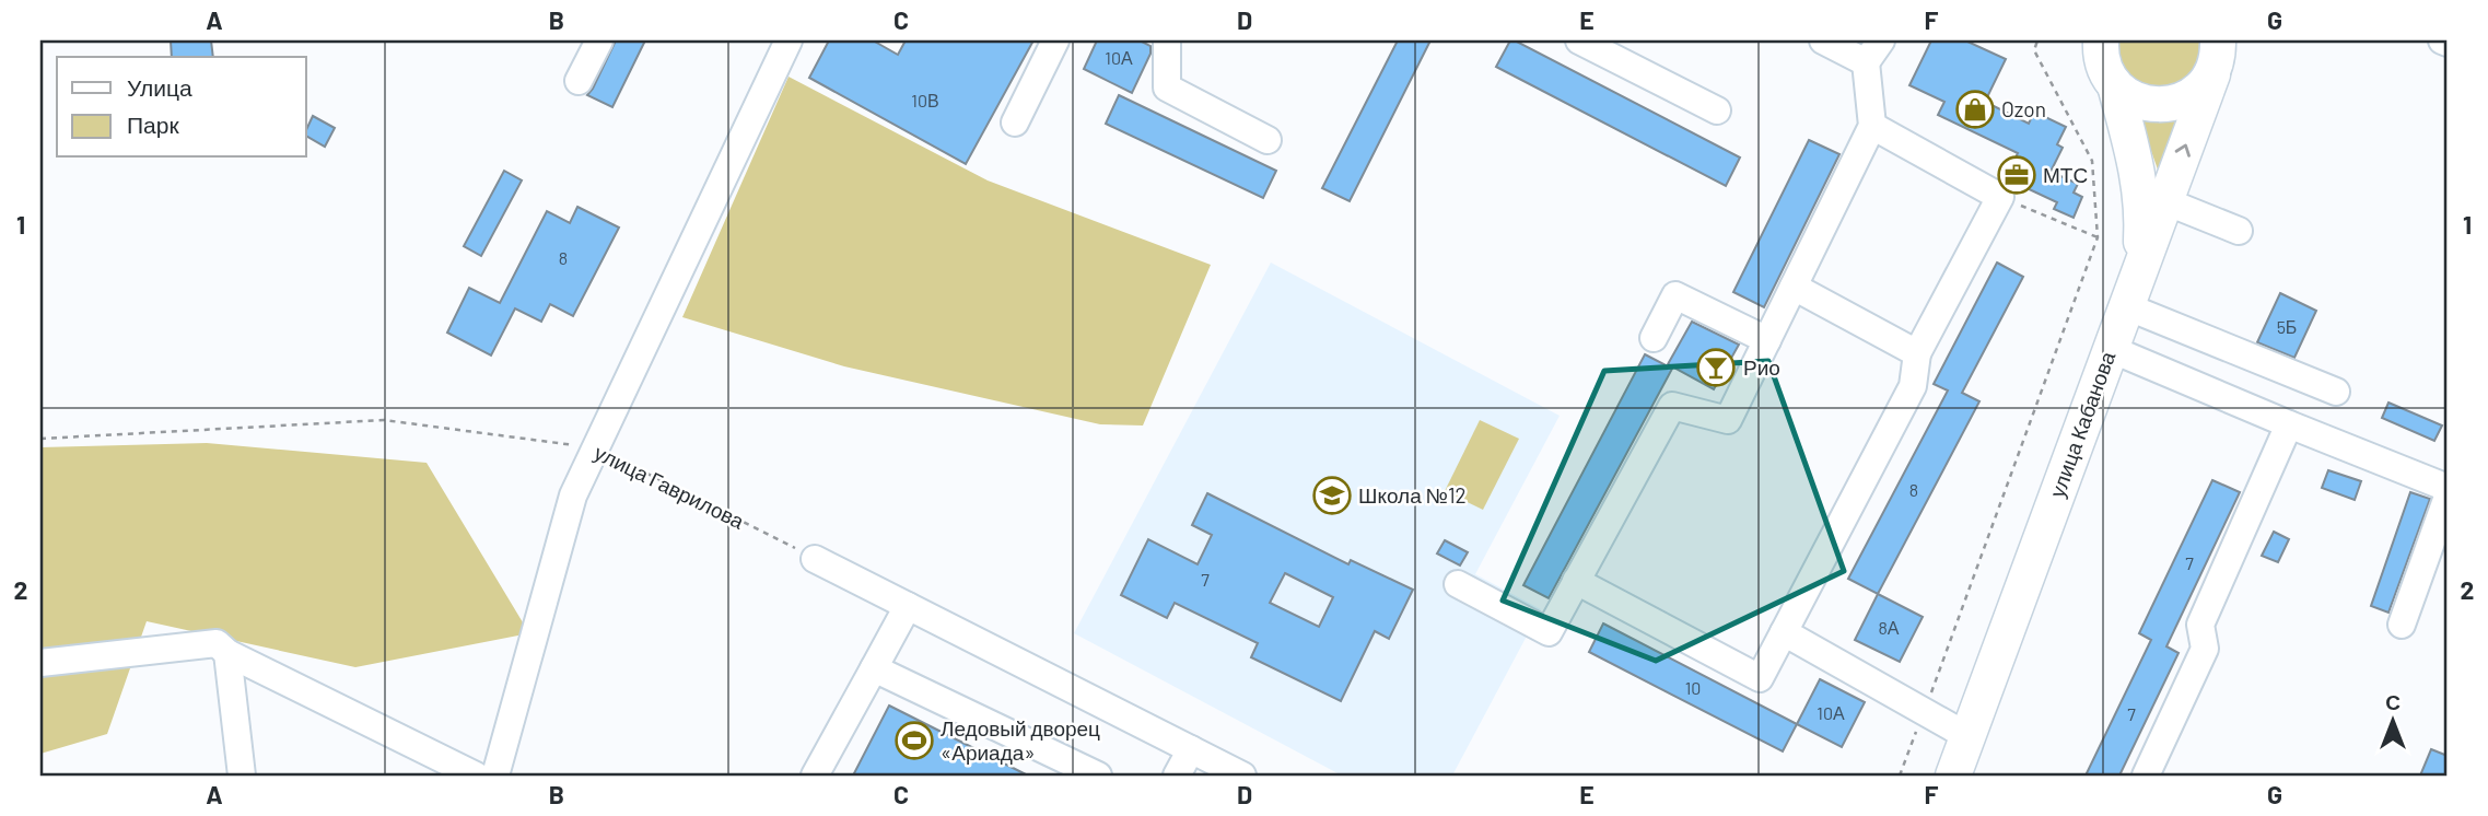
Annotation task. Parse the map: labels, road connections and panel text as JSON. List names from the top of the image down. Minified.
{"streets":{"main road":["улица Кабанова"],"path":["улица Гаврилова"]},"places":{"shop":["Ozon"],"office":["МТС"],"bar":["Рио"],"school or university":["Школа №12"],"sports":["Ледовый дворец «Ариада»"]},"house_numbers":["10А","10В","8","5Б","8","7","7","8А","10","10А","7"],"legend":["Улица","Парк"],"north":"top","grid":{"columns":["A","B","C","D","E","F","G"],"rows":["1","2"]}}
